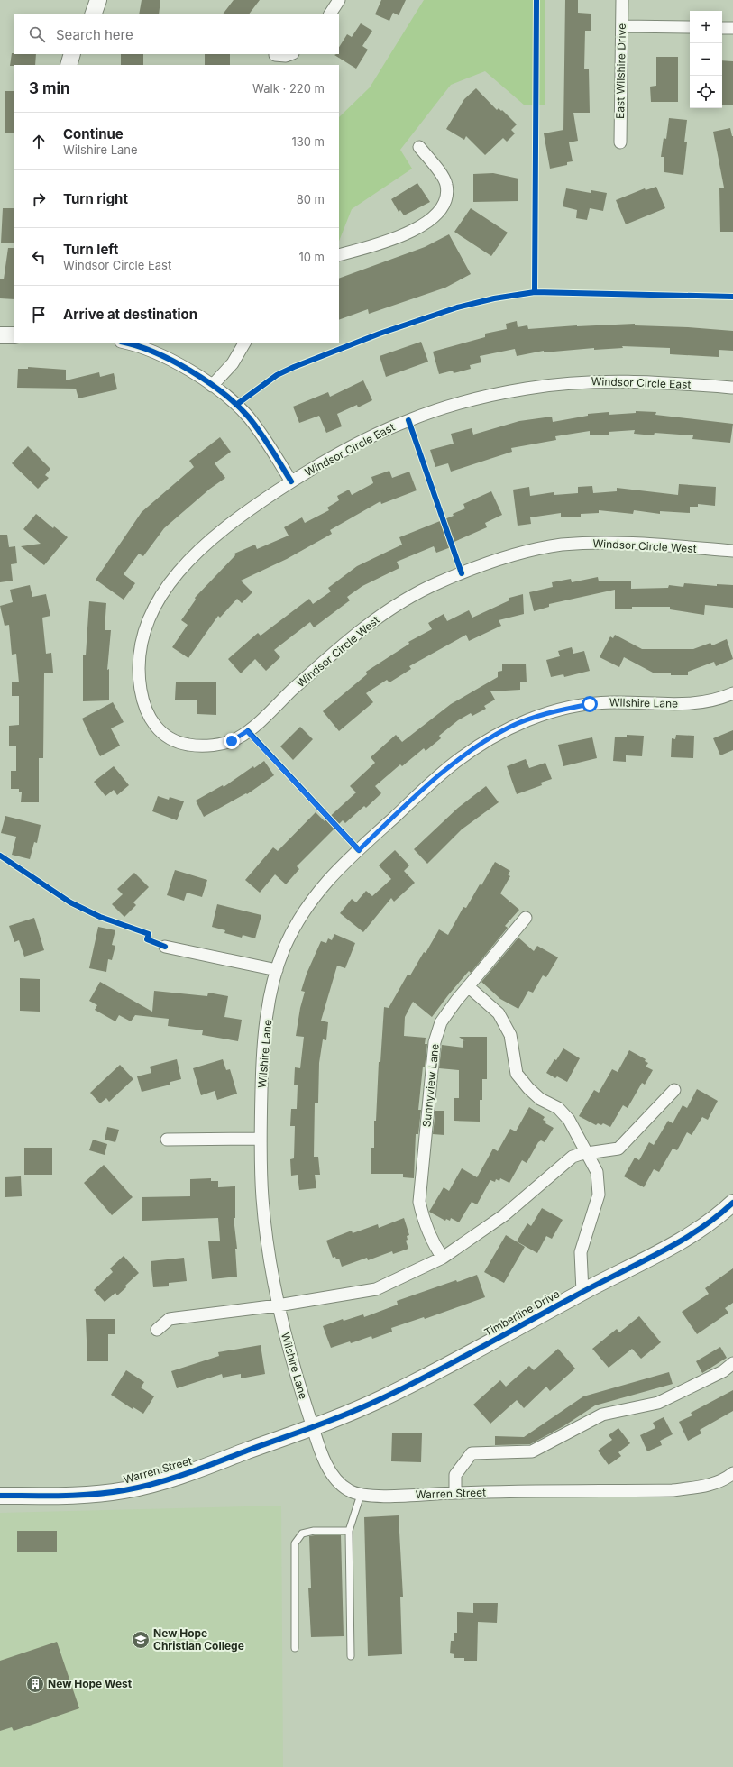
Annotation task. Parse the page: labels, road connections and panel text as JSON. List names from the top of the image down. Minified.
{"streets":{"street":["East Wilshire Drive","Windsor Circle East","Windsor Circle West","Wilshire Lane","Sunnyview Lane","Timberline Drive","Warren Street"]},"crossings":[["Windsor Circle East","Windsor Circle West"],["Wilshire Lane","Timberline Drive"],["Wilshire Lane","Warren Street"],["Timberline Drive","Warren Street"]],"places":{"school or university":["New Hope Christian College"],"building":["New Hope West"]},"page":{"map_buttons":["+","−"],"search":"Search here","heading":["3 min","Walk · 220 m"],"list":[["Continue","Wilshire Lane","130 m"],["Turn right","80 m"],["Turn left","Windsor Circle East","10 m"],"Arrive at destination"]}}
